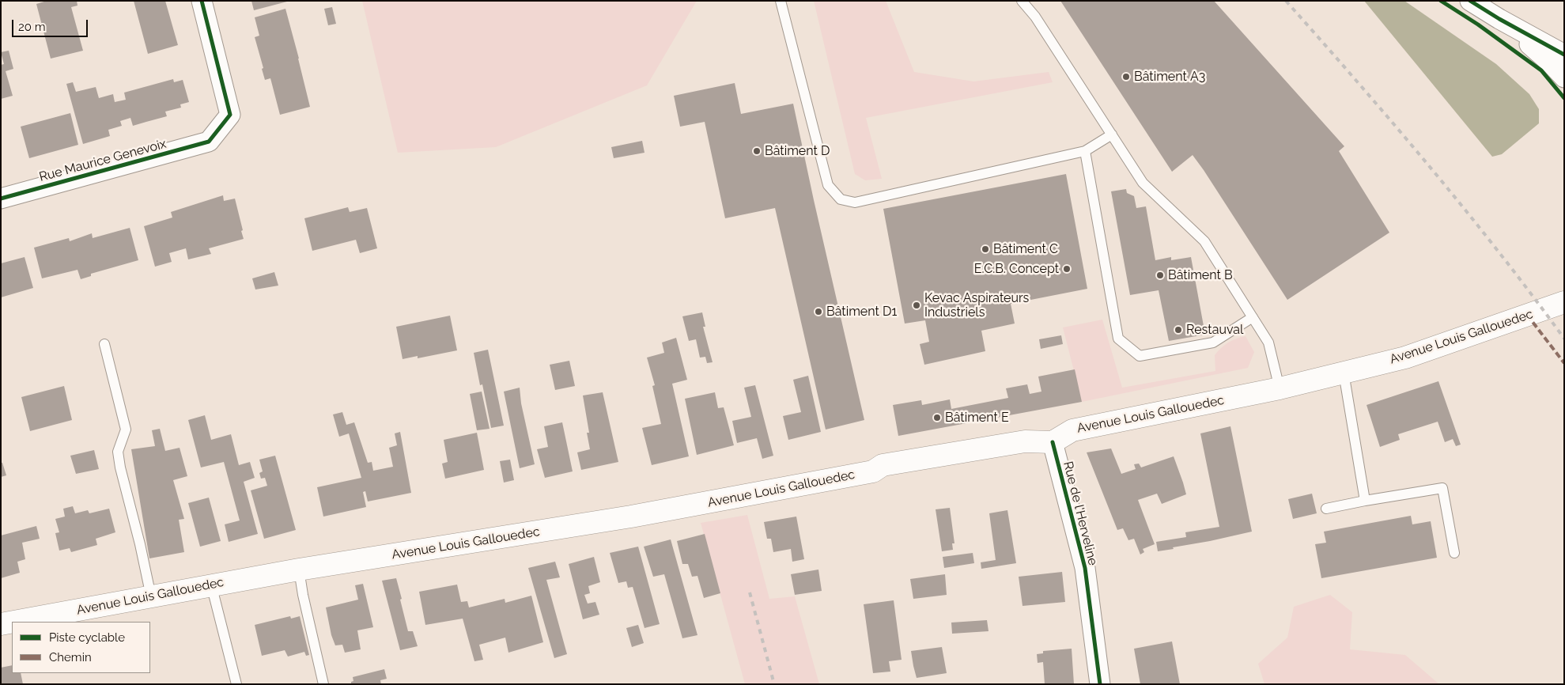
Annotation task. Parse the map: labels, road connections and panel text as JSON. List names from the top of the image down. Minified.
{"streets":{"main road":["Avenue Louis Gallouedec"],"street":["Rue Maurice Genevoix","Rue de l'Herveline"]},"crossings":[["Avenue Louis Gallouedec","Rue de l'Herveline"]],"places":["Bâtiment A3","Bâtiment D","Bâtiment C","E.C.B. Concept","Bâtiment B","Kevac Aspirateurs Industriels","Bâtiment D1","Restauval","Bâtiment E"],"legend":["Piste cyclable","Chemin"],"scale_bar":"20 m"}
